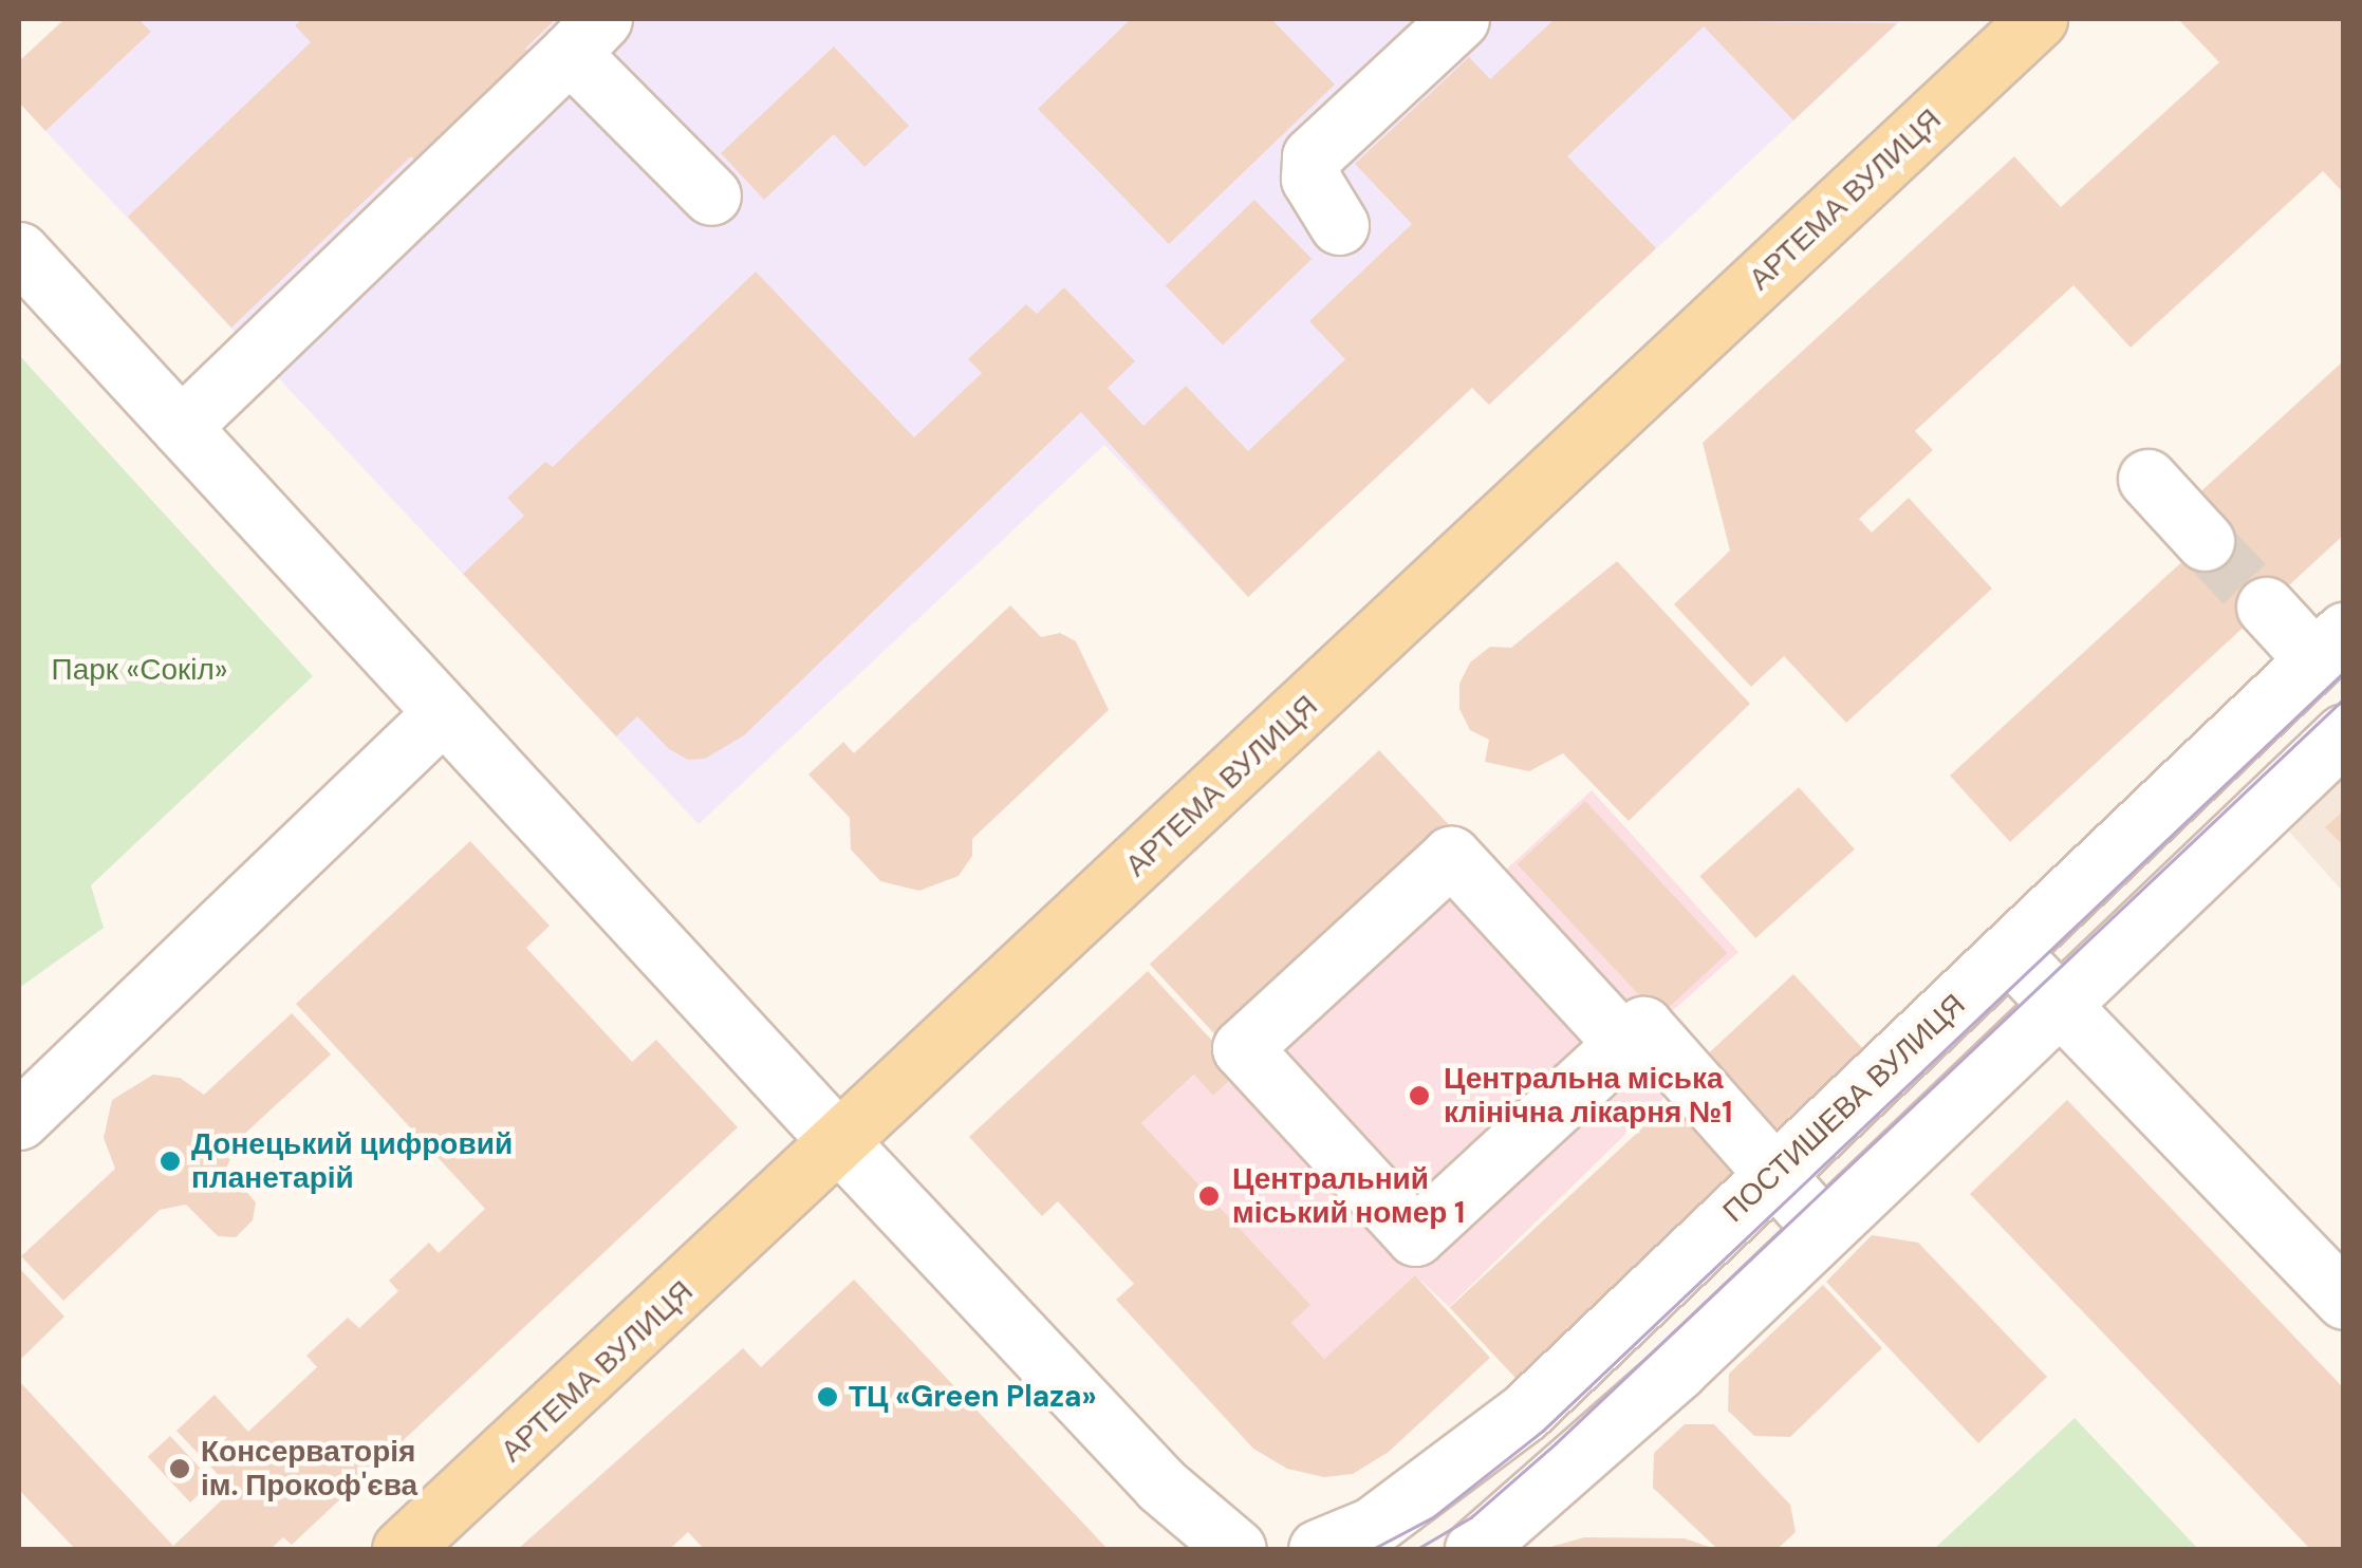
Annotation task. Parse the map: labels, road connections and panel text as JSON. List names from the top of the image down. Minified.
{"streets":{"main road":["АРТЕМА ВУЛИЦЯ"],"street":["ПОСТИШЕВА ВУЛИЦЯ"]},"parks":["Парк «Сокіл»"],"places":["Центральна міська клінічна лікарня №1","Донецький цифровий планетарій","Центральний міський номер 1","ТЦ «Green Plaza»","Консерваторія ім. Прокоф'єва"]}
